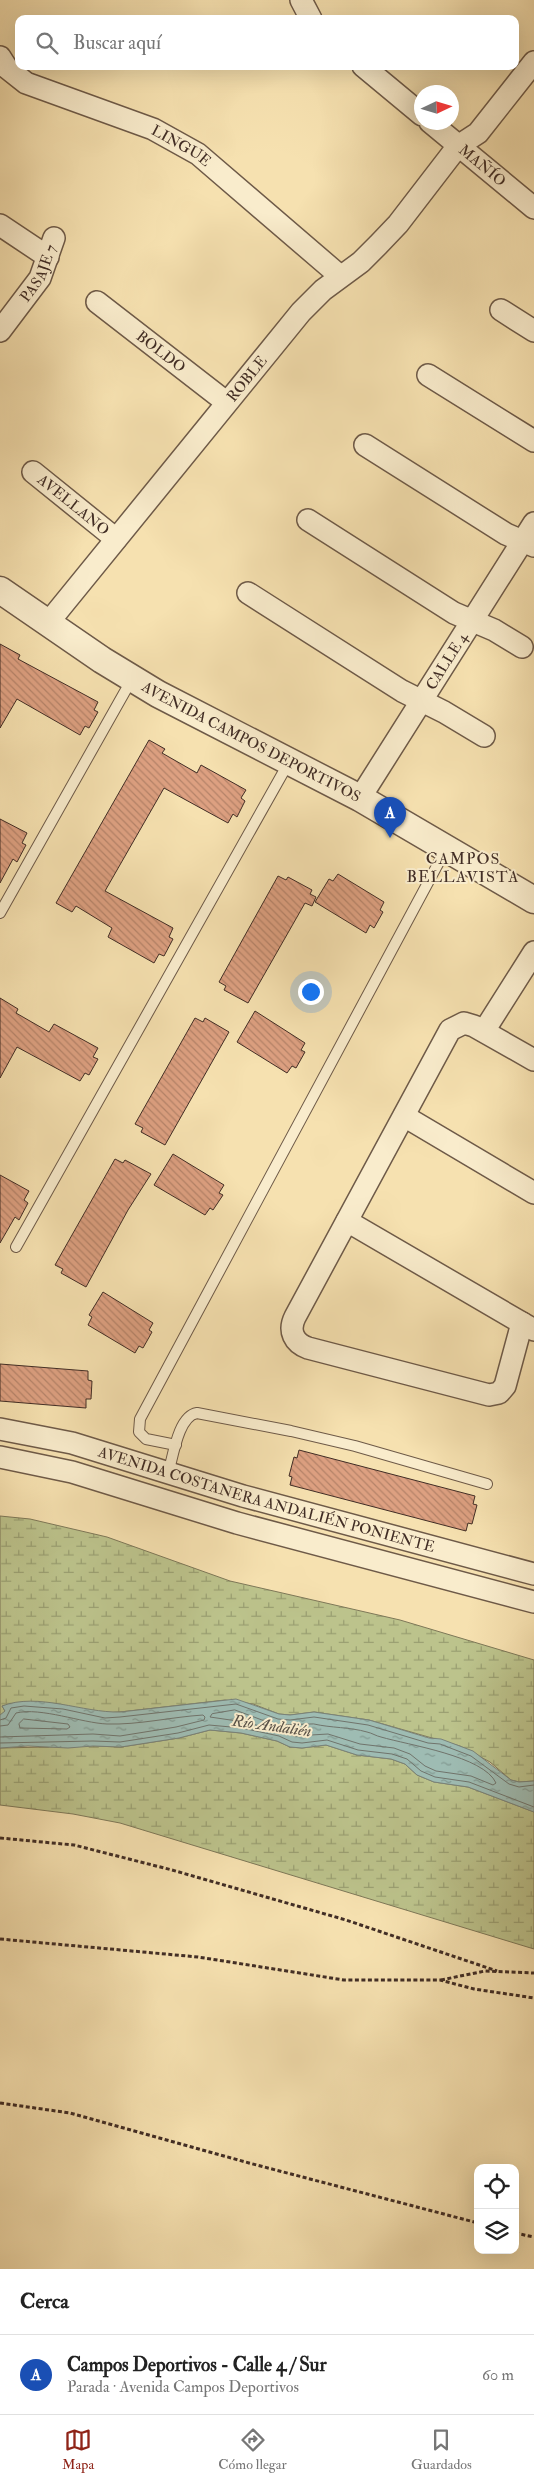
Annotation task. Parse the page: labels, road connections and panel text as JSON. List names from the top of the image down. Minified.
{"streets":{"street":["LINGUE","MAÑÍO","PASAJE 7","BOLDO","ROBLE","AVELLANO","CALLE 4","AVENIDA CAMPOS DEPORTIVOS","AVENIDA COSTANERA ANDALIÉN PONIENTE"]},"crossings":[["LINGUE","ROBLE"],["MAÑÍO","ROBLE"],["BOLDO","ROBLE"],["ROBLE","AVELLANO"],["ROBLE","AVENIDA CAMPOS DEPORTIVOS"],["CALLE 4","AVENIDA CAMPOS DEPORTIVOS"]],"districts":["CAMPOS BELLAVISTA"],"water":["Río Andalién"],"north":"right","page":{"search":"Buscar aquí","pins":"A","heading":"Cerca","list":[{"mark":"A","name":"Campos Deportivos - Calle 4 / Sur","note":"Parada · Avenida Campos Deportivos","value":"60 m"}],"nav":["Mapa","Cómo llegar","Guardados"]}}
